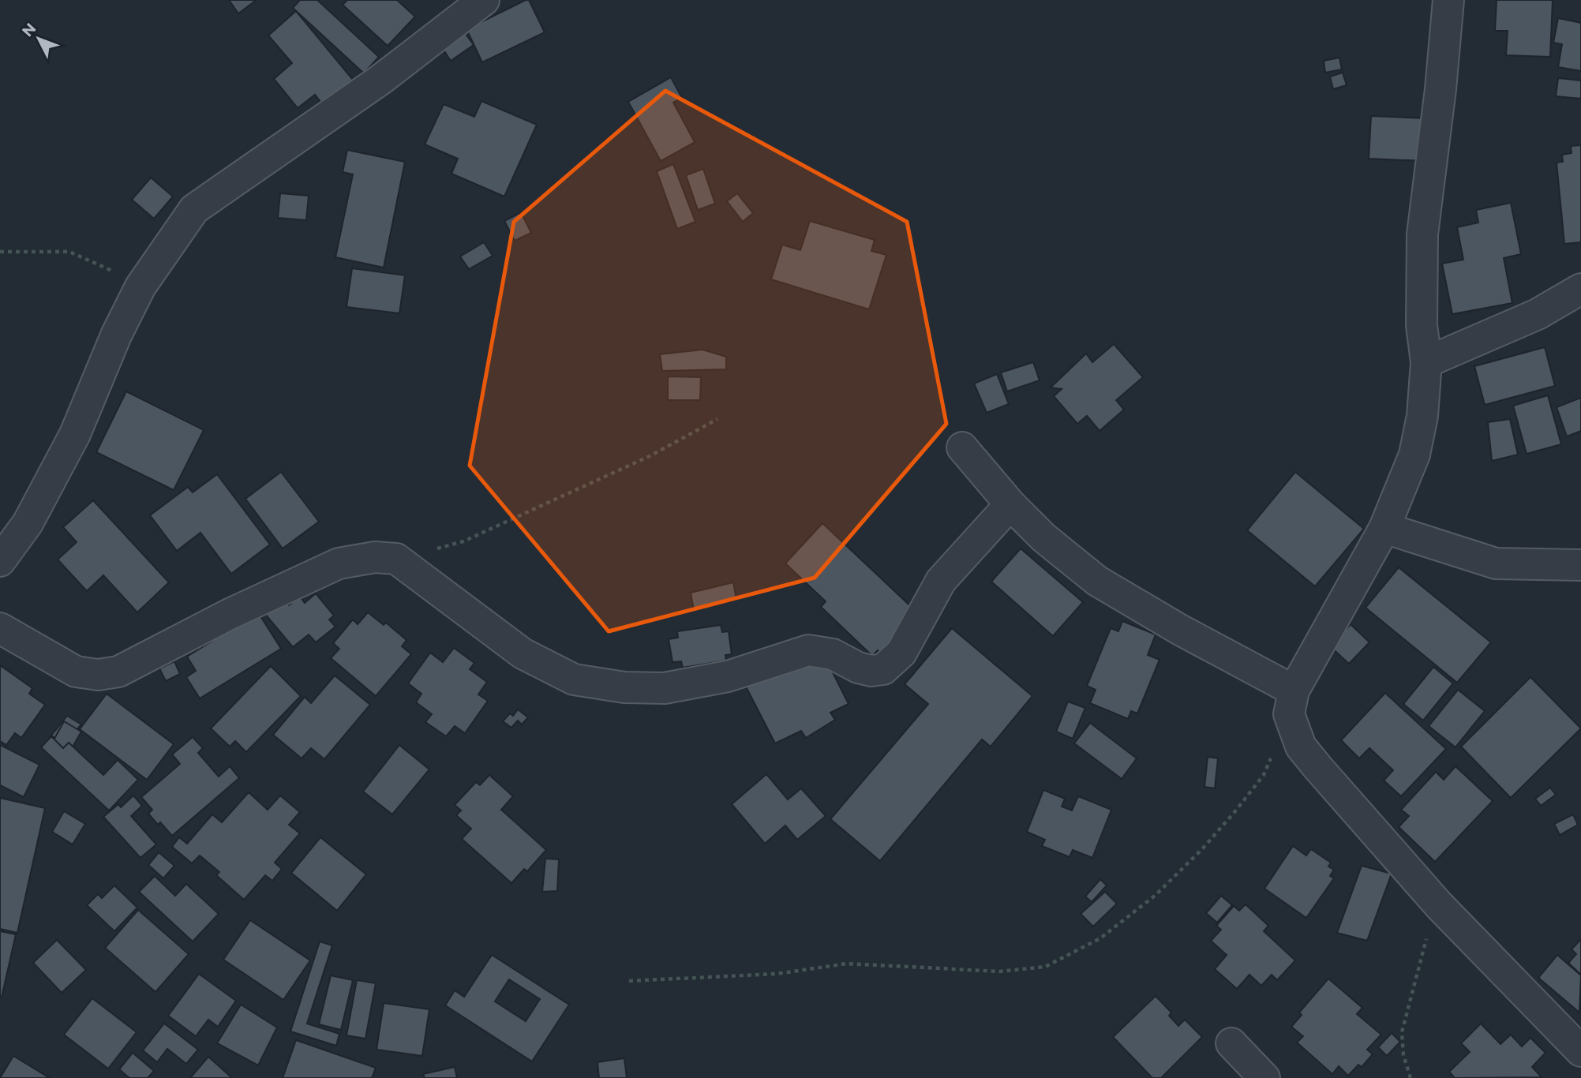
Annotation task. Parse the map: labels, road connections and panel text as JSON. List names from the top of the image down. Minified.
{"north":"top left"}
